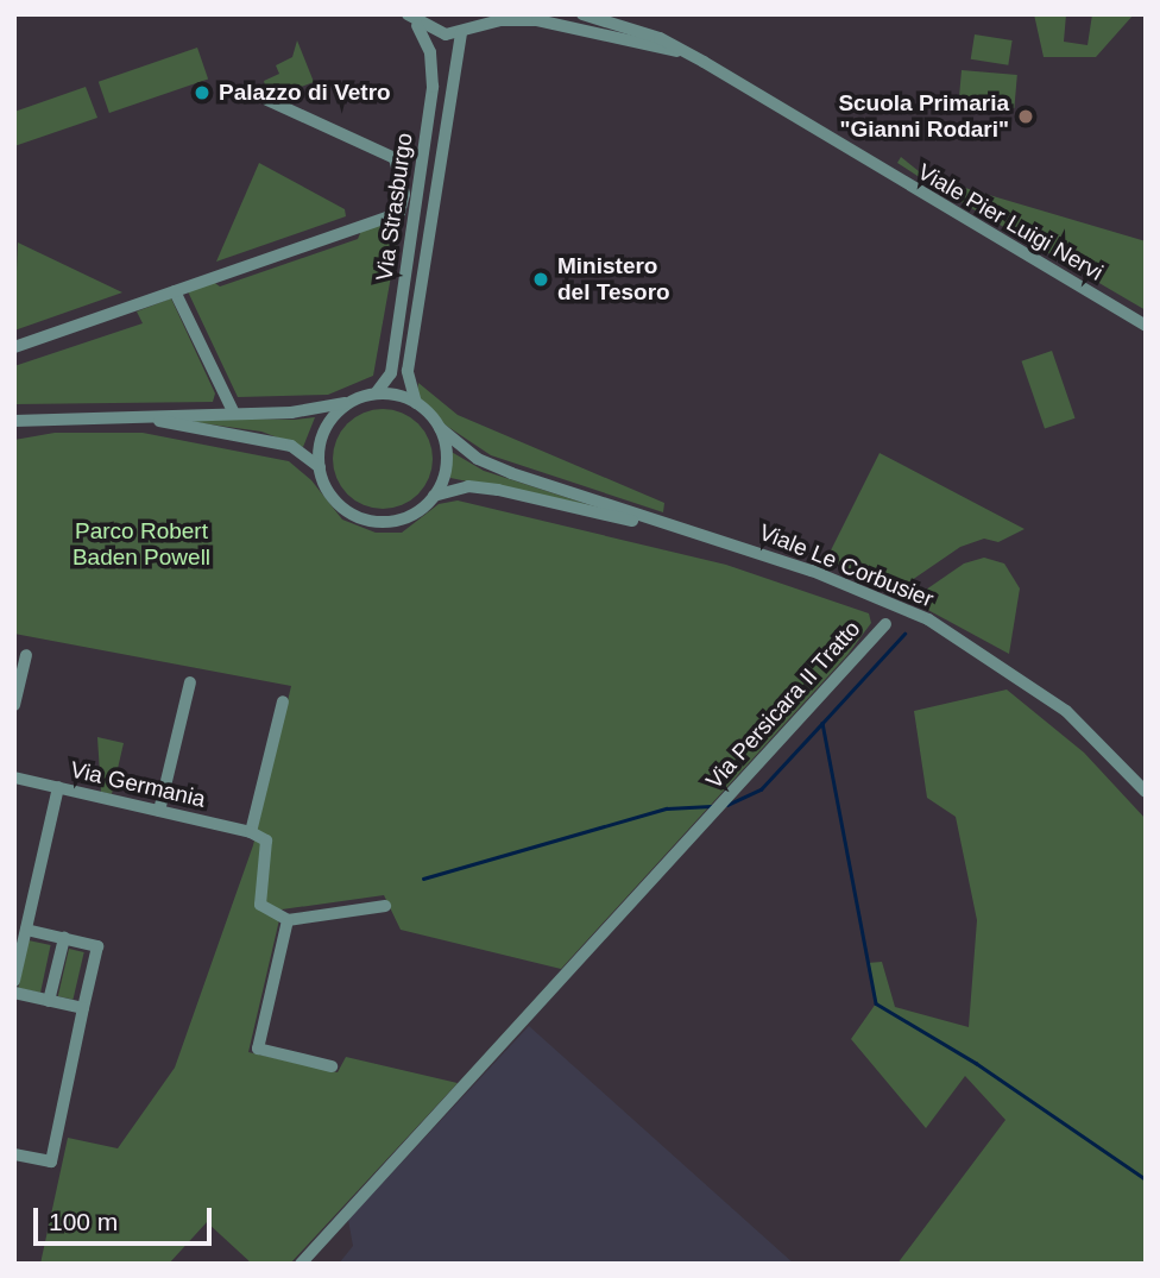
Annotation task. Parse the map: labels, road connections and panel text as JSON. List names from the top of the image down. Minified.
{"streets":{"street":["Via Strasburgo","Viale Pier Luigi Nervi","Viale Le Corbusier","Via Persicara II Tratto","Via Germania"]},"crossings":[["Via Strasburgo","Viale Pier Luigi Nervi"],["Via Strasburgo","Viale Le Corbusier"]],"parks":["Parco Robert Baden Powell"],"places":["Palazzo di Vetro","Scuola Primaria \"Gianni Rodari\"","Ministero del Tesoro"],"scale_bar":"100 m"}
